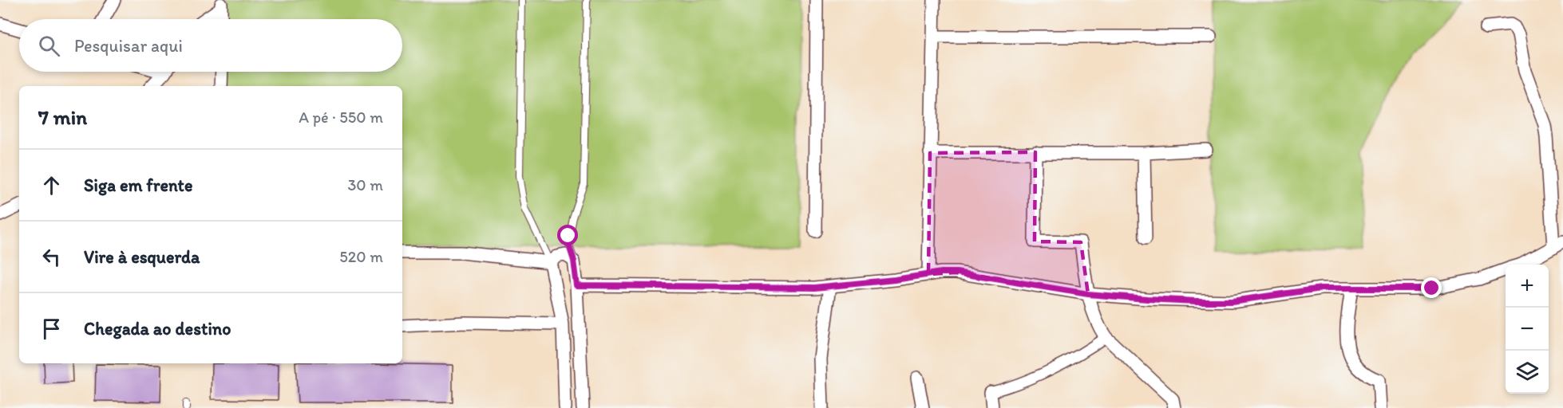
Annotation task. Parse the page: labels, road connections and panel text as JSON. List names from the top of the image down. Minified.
{"page":{"search":"Pesquisar aqui","heading":["7 min","A pé · 550 m"],"list":[["Siga em frente","30 m"],["Vire à esquerda","520 m"],"Chegada ao destino"],"map_buttons":["+","−"]}}
